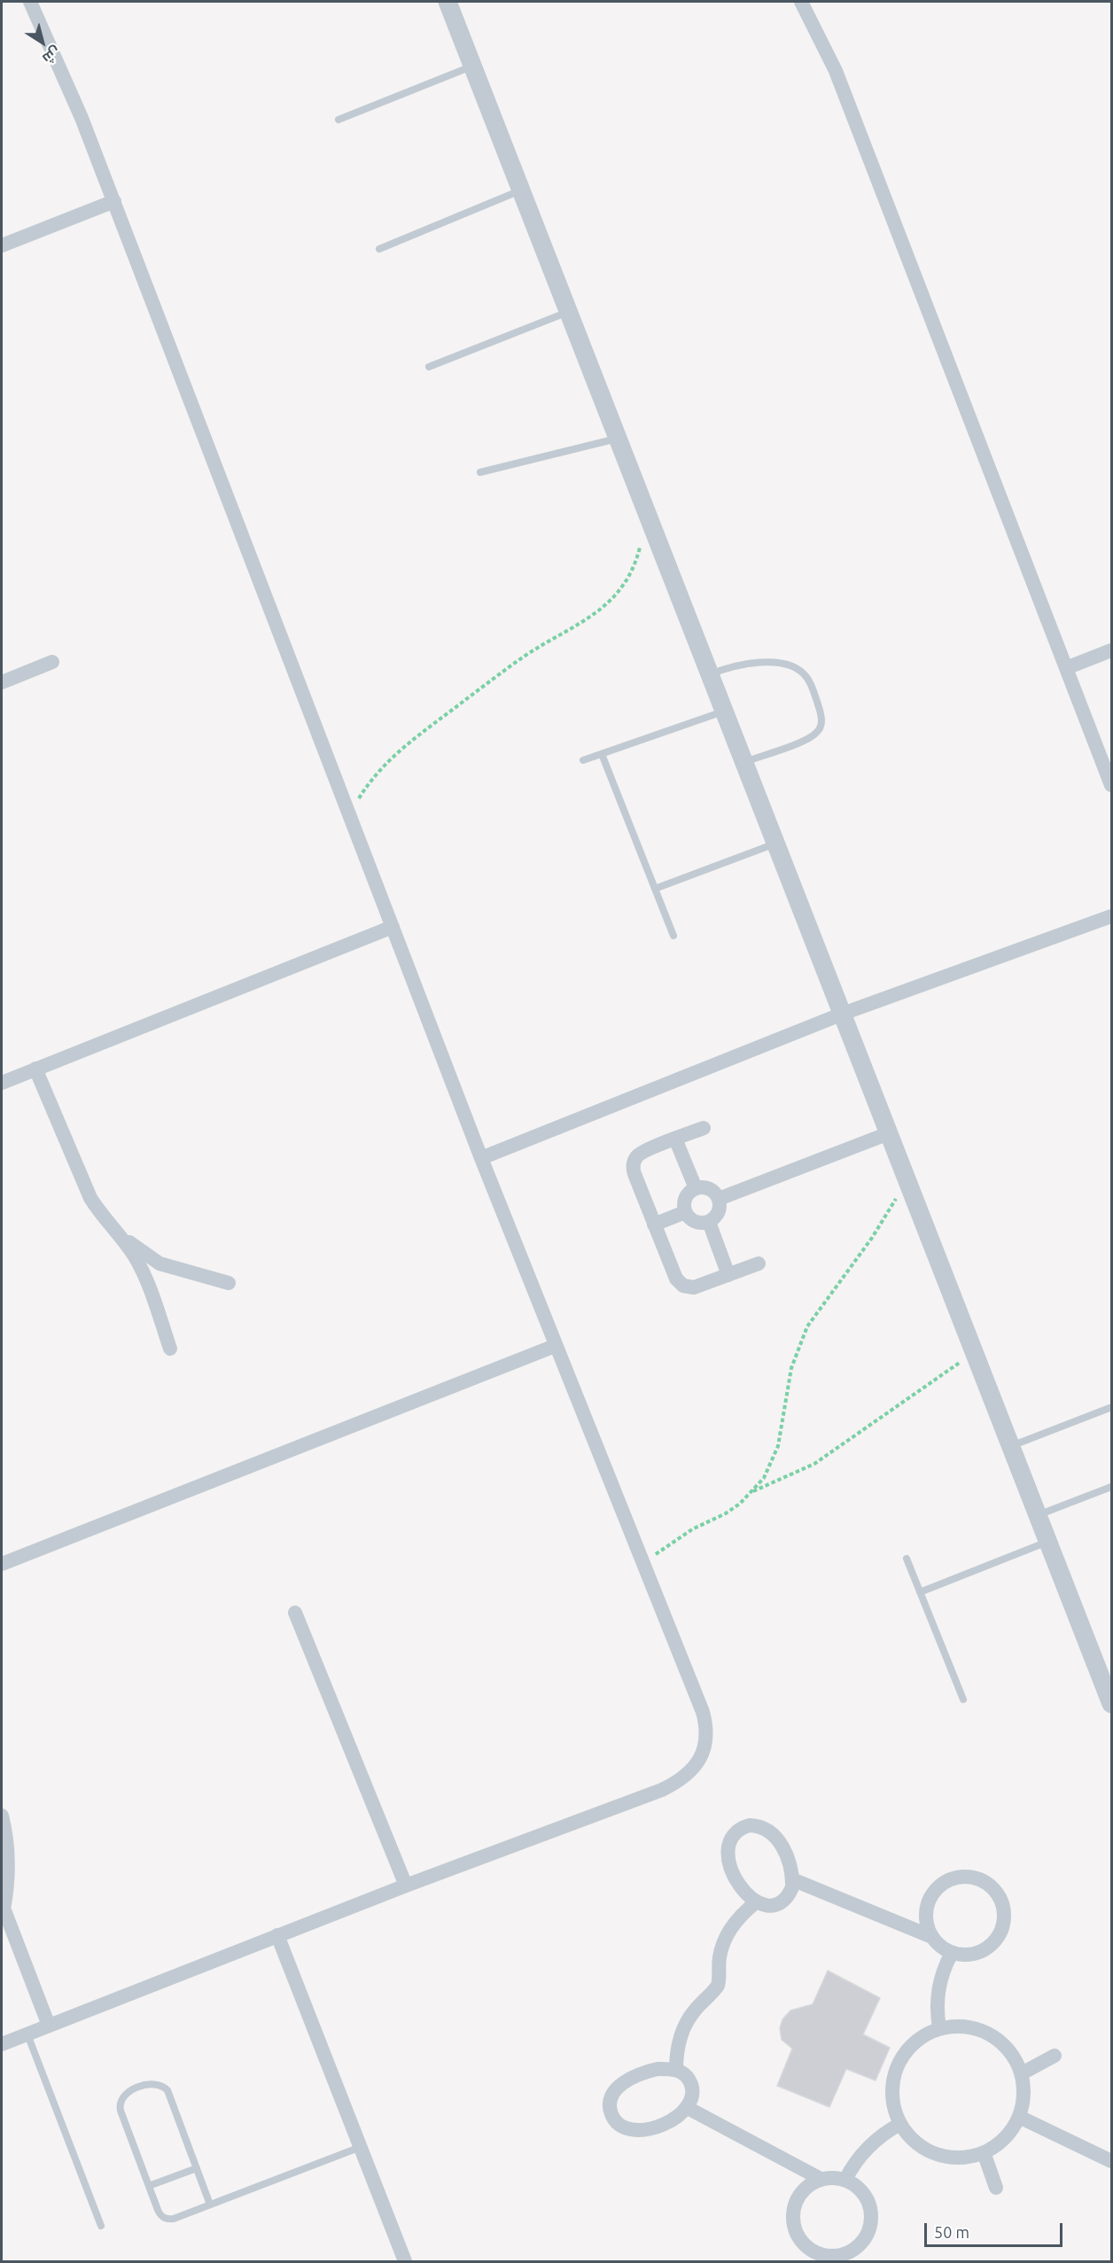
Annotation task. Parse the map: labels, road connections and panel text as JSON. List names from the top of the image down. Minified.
{"scale_bar":"50 m","north":"bottom right"}
